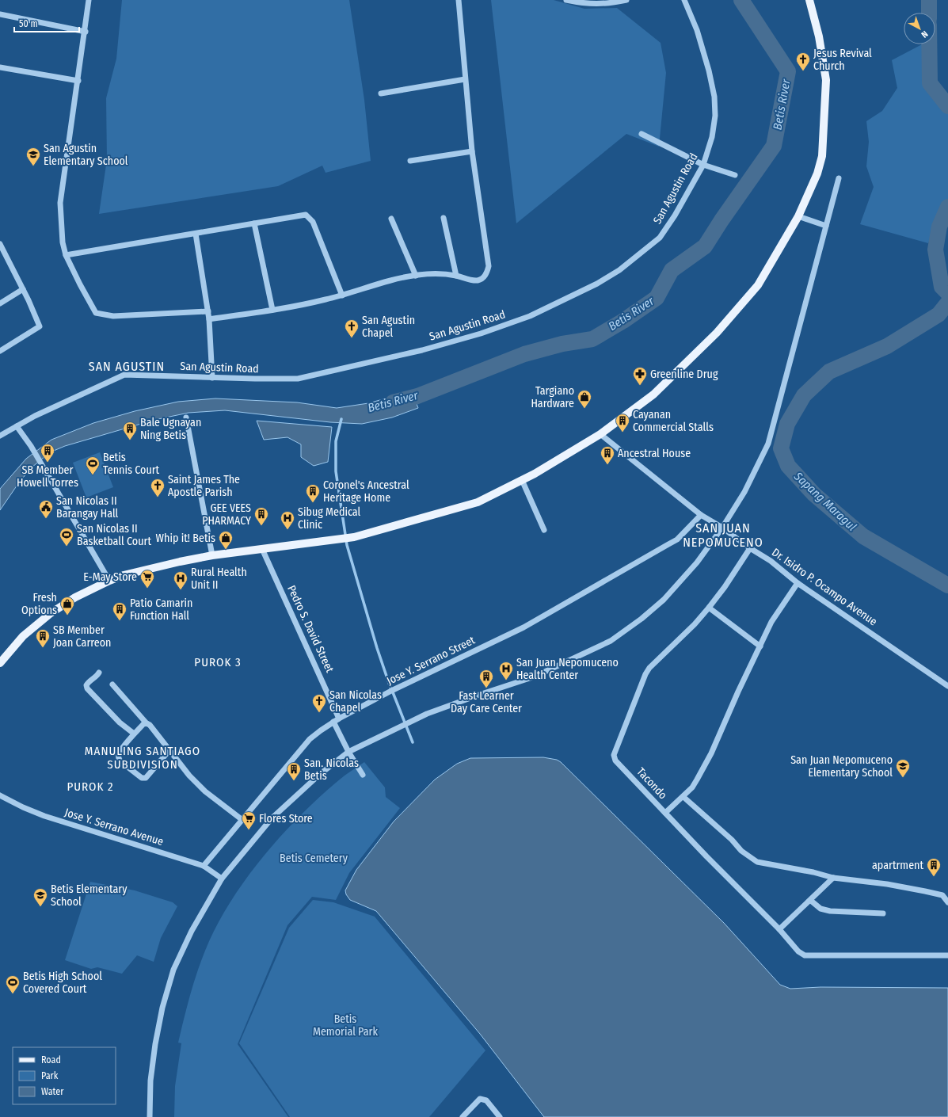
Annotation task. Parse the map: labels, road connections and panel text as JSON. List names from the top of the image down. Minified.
{"streets":{"street":["San Agustin Road","Dr. Isidro P. Ocampo Avenue","Pedro S. David Street","Jose Y. Serrano Street","Tacondo","Jose Y. Serrano Avenue"]},"crossings":[["Dr. Isidro P. Ocampo Avenue","Jose Y. Serrano Street"],["Dr. Isidro P. Ocampo Avenue","Tacondo"],["Pedro S. David Street","Jose Y. Serrano Street"],["Jose Y. Serrano Street","Jose Y. Serrano Avenue"]],"districts":["SAN AGUSTIN","SAN JUAN NEPOMUCENO","PUROK 3","MANULING SANTIAGO SUBDIVISION","PUROK 2"],"water":["Betis River","Sapang Maragul"],"parks":["Betis Cemetery","Betis Memorial Park"],"places":{"church":["Jesus Revival Church","San Agustin Chapel","Saint James The Apostle Parish","San Nicolas Chapel"],"school or university":["San Agustin Elementary School","San Juan Nepomuceno Elementary School","Betis Elementary School"],"pharmacy":["Greenline Drug"],"shop":["Targiano Hardware","Whip it! Betis","Fresh Options"],"building":["Cayanan Commercial Stalls","Bale Ugnayan Ning Betis","SB Member Howell Torres","Ancestral House","Coronel's Ancestral Heritage Home","GEE VEES PHARMACY","Patio Camarin Function Hall","SB Member Joan Carreon","Fast Learner Day Care Center","San. Nicolas Betis","apartrment"],"sports":["Betis Tennis Court","San Nicolas II Basketball Court","Betis High School Covered Court"],"public building":["San Nicolas II Barangay Hall"],"hospital":["Sibug Medical Clinic","Rural Health Unit II","San Juan Nepomuceno Health Center"],"supermarket":["E-May Store","Flores Store"]},"legend":["Road","Park","Water"],"scale_bar":"50 m","north":"bottom right"}
